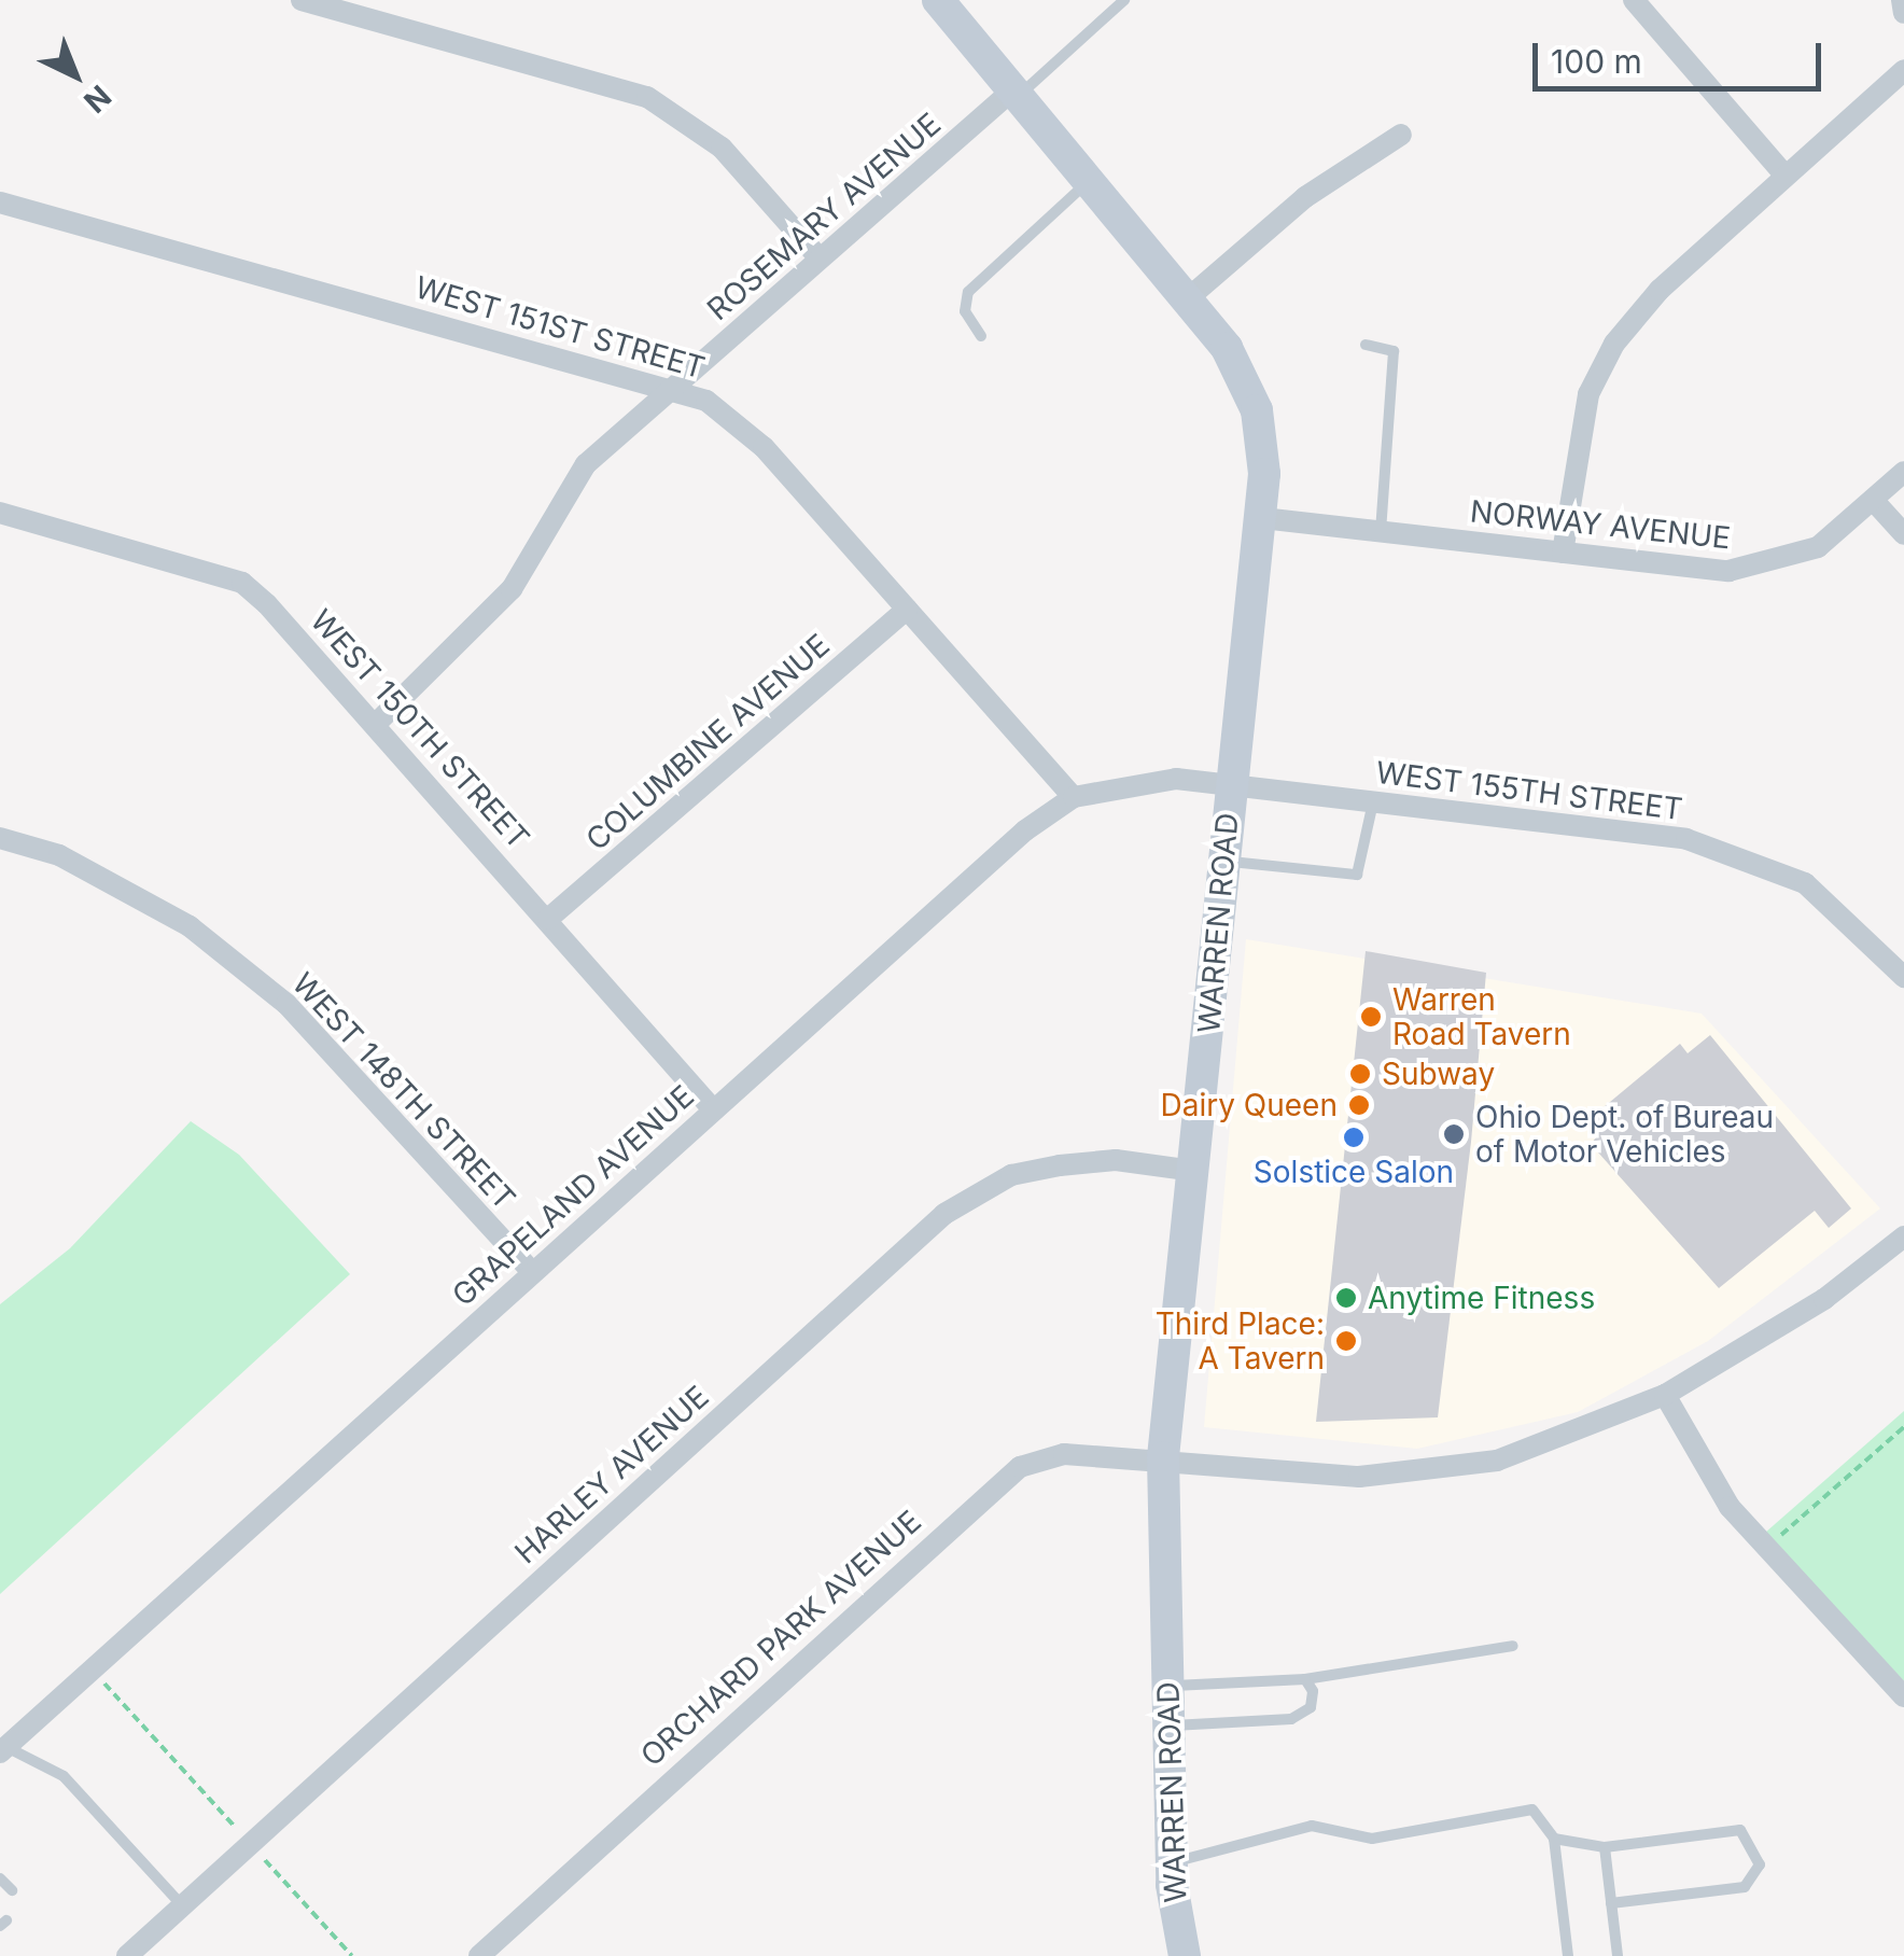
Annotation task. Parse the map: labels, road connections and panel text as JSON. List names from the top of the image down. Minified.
{"streets":{"main road":["WARREN ROAD"],"street":["ROSEMARY AVENUE","WEST 151ST STREET","NORWAY AVENUE","WEST 150TH STREET","COLUMBINE AVENUE","WEST 155TH STREET","WEST 148TH STREET","GRAPELAND AVENUE","HARLEY AVENUE","ORCHARD PARK AVENUE"]},"crossings":[["ROSEMARY AVENUE","WEST 151ST STREET"],["ROSEMARY AVENUE","WEST 150TH STREET"],["ROSEMARY AVENUE","WARREN ROAD"],["WEST 151ST STREET","COLUMBINE AVENUE"],["WEST 151ST STREET","GRAPELAND AVENUE"],["NORWAY AVENUE","WARREN ROAD"],["WEST 150TH STREET","COLUMBINE AVENUE"],["WEST 150TH STREET","GRAPELAND AVENUE"],["WEST 155TH STREET","WARREN ROAD"],["WEST 155TH STREET","GRAPELAND AVENUE"],["WARREN ROAD","GRAPELAND AVENUE"],["WARREN ROAD","HARLEY AVENUE"],["WARREN ROAD","ORCHARD PARK AVENUE"],["WEST 148TH STREET","GRAPELAND AVENUE"]],"places":["Warren Road Tavern","Subway","Dairy Queen","Ohio Dept. of Bureau of Motor Vehicles","Solstice Salon","Anytime Fitness","Third Place: A Tavern"],"scale_bar":"100 m","north":"bottom right"}
